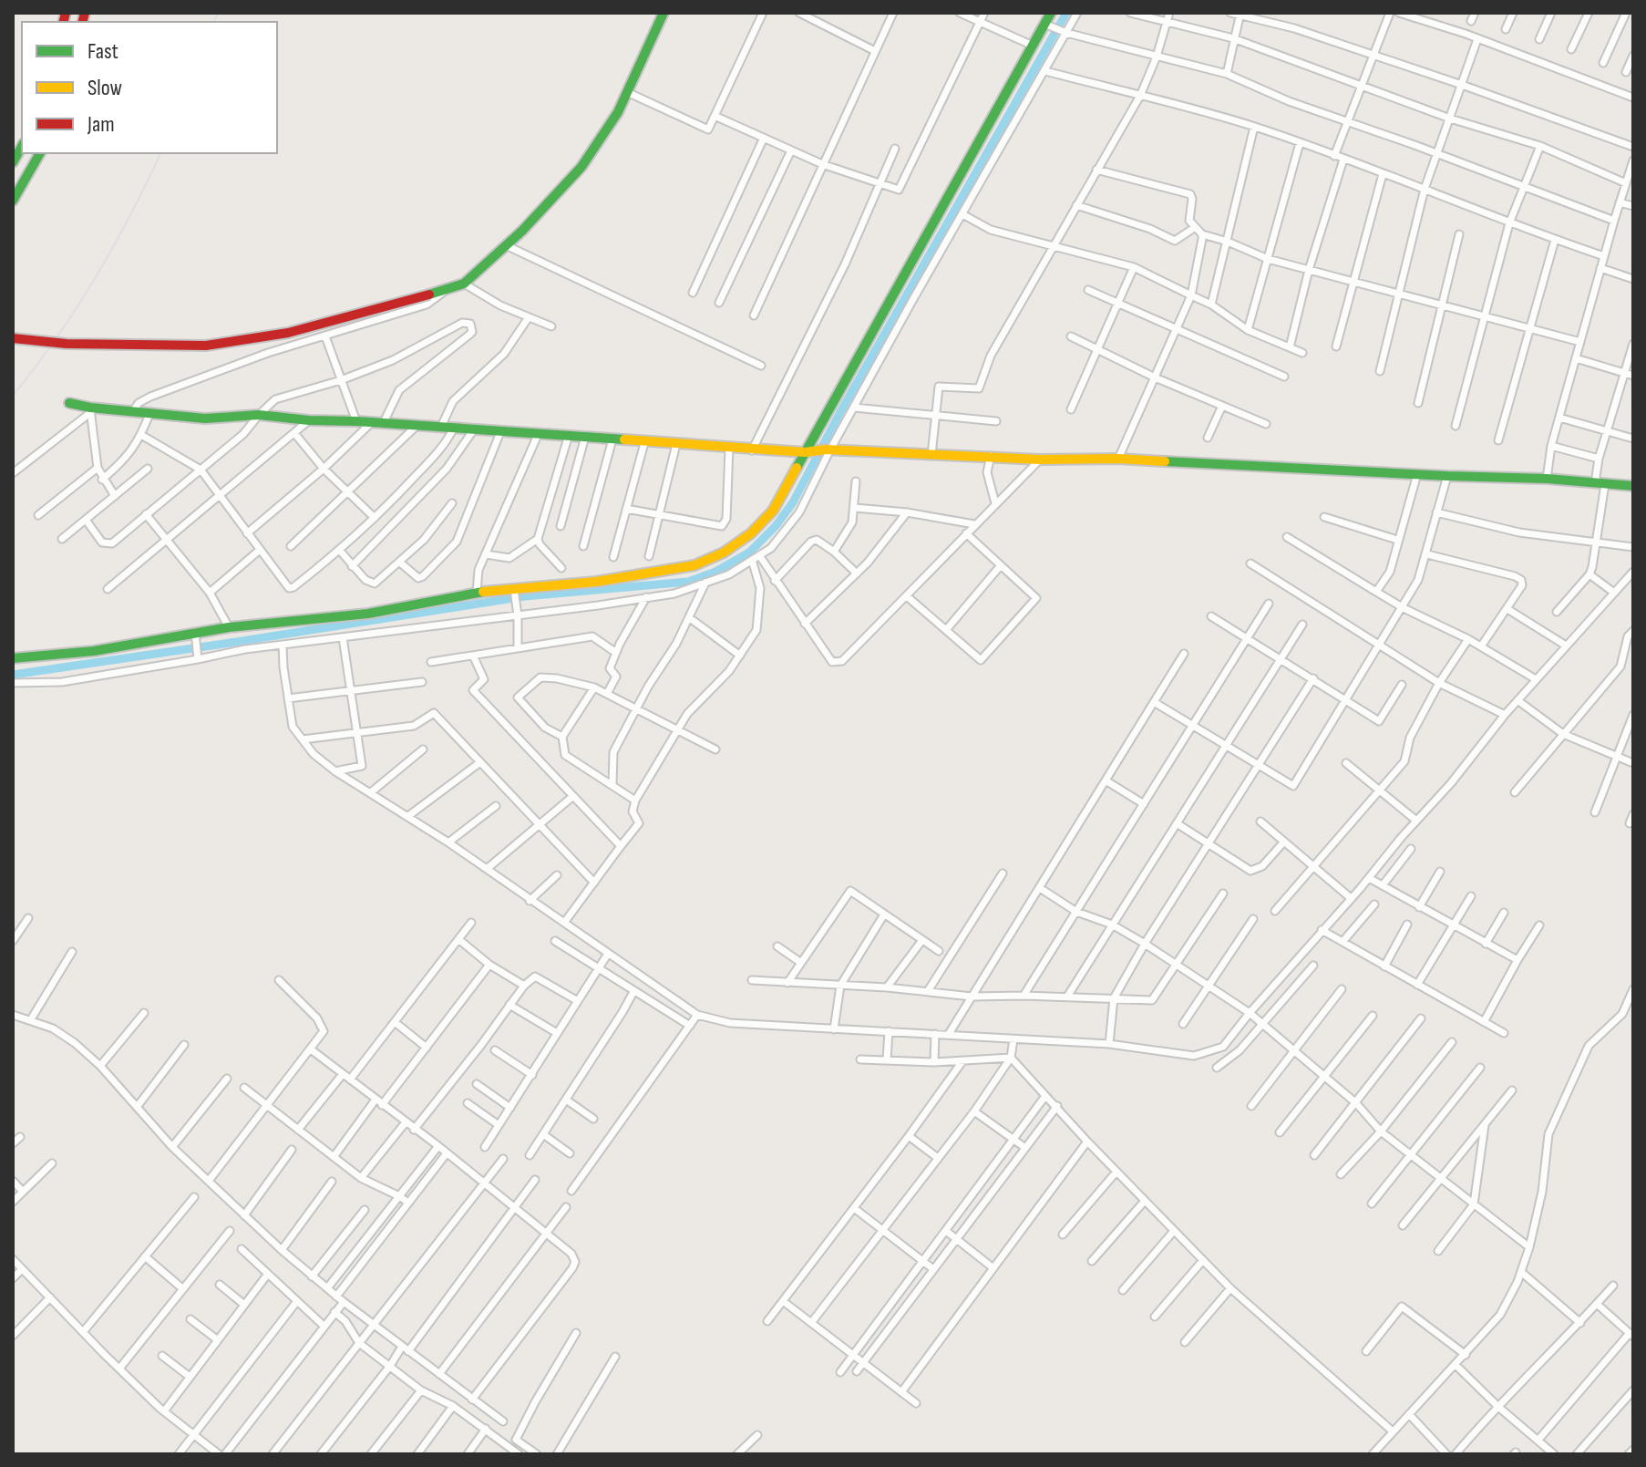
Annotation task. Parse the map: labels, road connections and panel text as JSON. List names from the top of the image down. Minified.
{"legend":["Fast","Slow","Jam"]}
